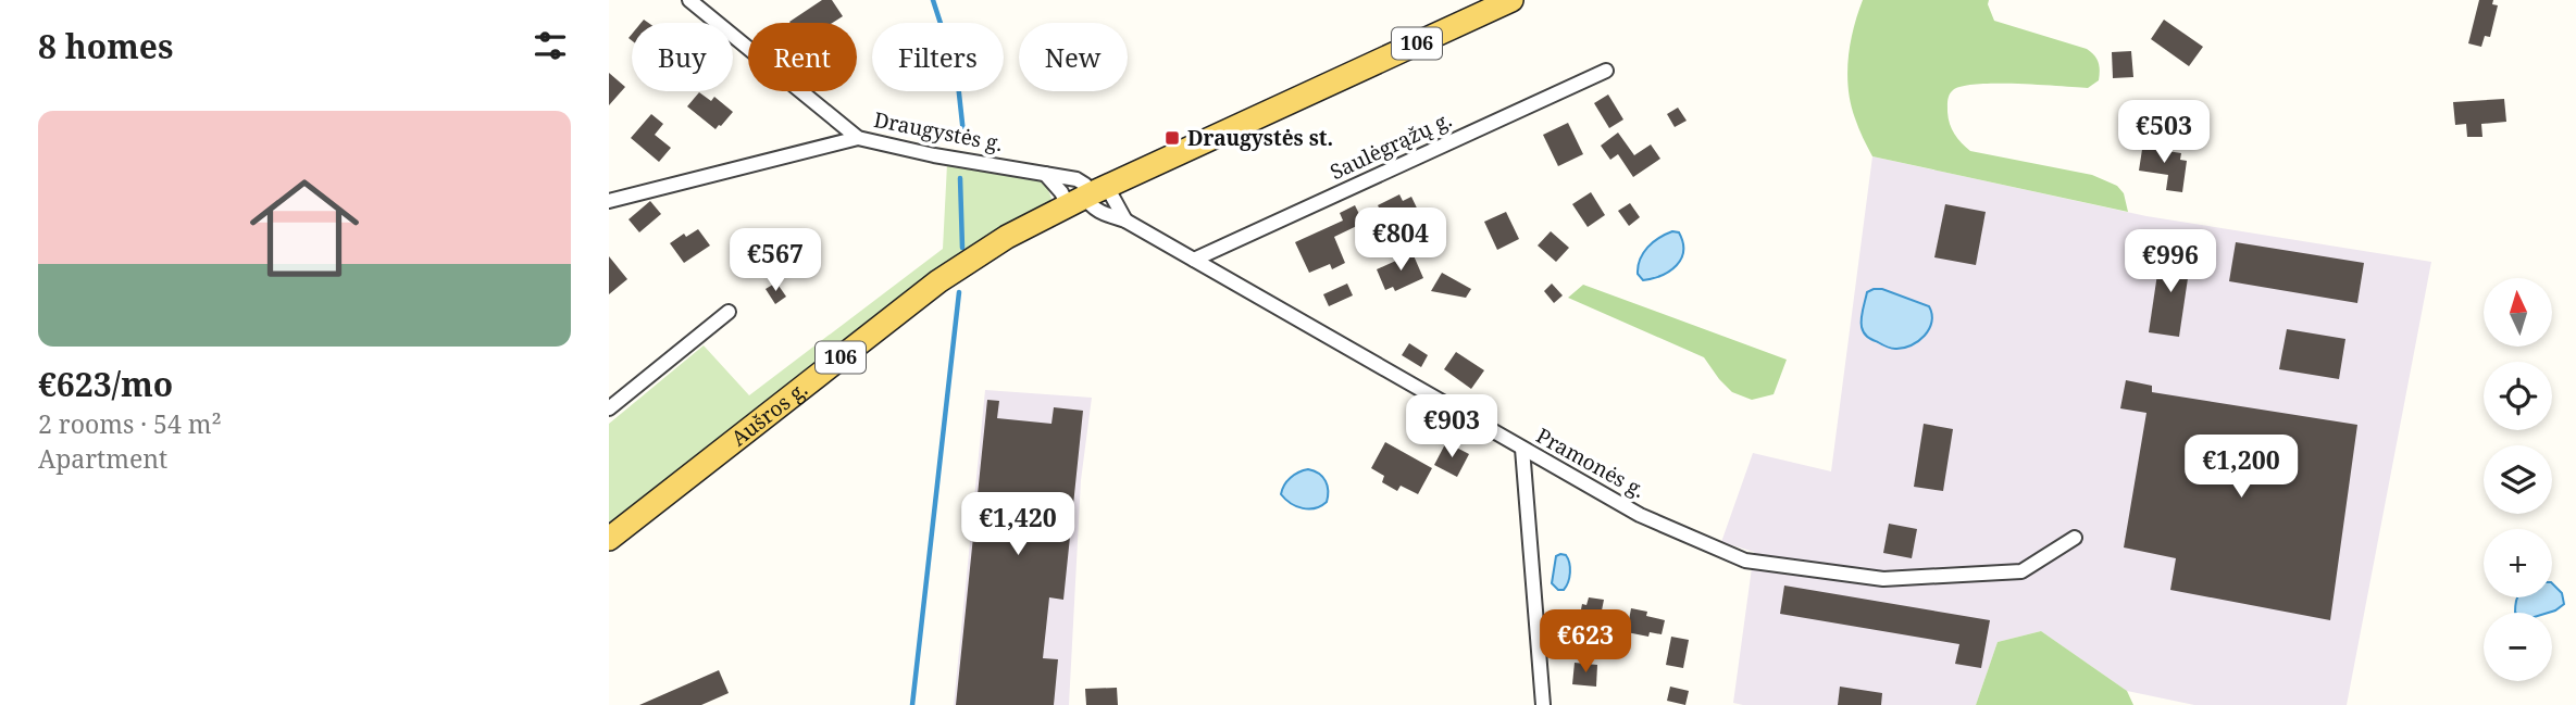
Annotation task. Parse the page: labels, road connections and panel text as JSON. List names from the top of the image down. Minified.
{"streets":{"main road":["106","Aušros g."],"street":["Draugystės g.","Saulėgrąžų g.","Pramonės g."]},"crossings":[["106","Draugystės g."],["106","Aušros g."],["106","Pramonės g."],["Draugystės g.","Aušros g."],["Draugystės g.","Pramonės g."],["Saulėgrąžų g.","Pramonės g."],["Aušros g.","Pramonės g."]],"places":{"transit":["Draugystės st."]},"north":"top","page":{"heading":"8 homes","chip":["Buy","Rent","Filters","New"],"list":[{"name":"€623/mo","note":"2 rooms · 54 m² · Apartment"}],"price":["€503","€804","€567","€996","€903","€1,200","€1,420","€623"],"map_buttons":["+","−"]}}
